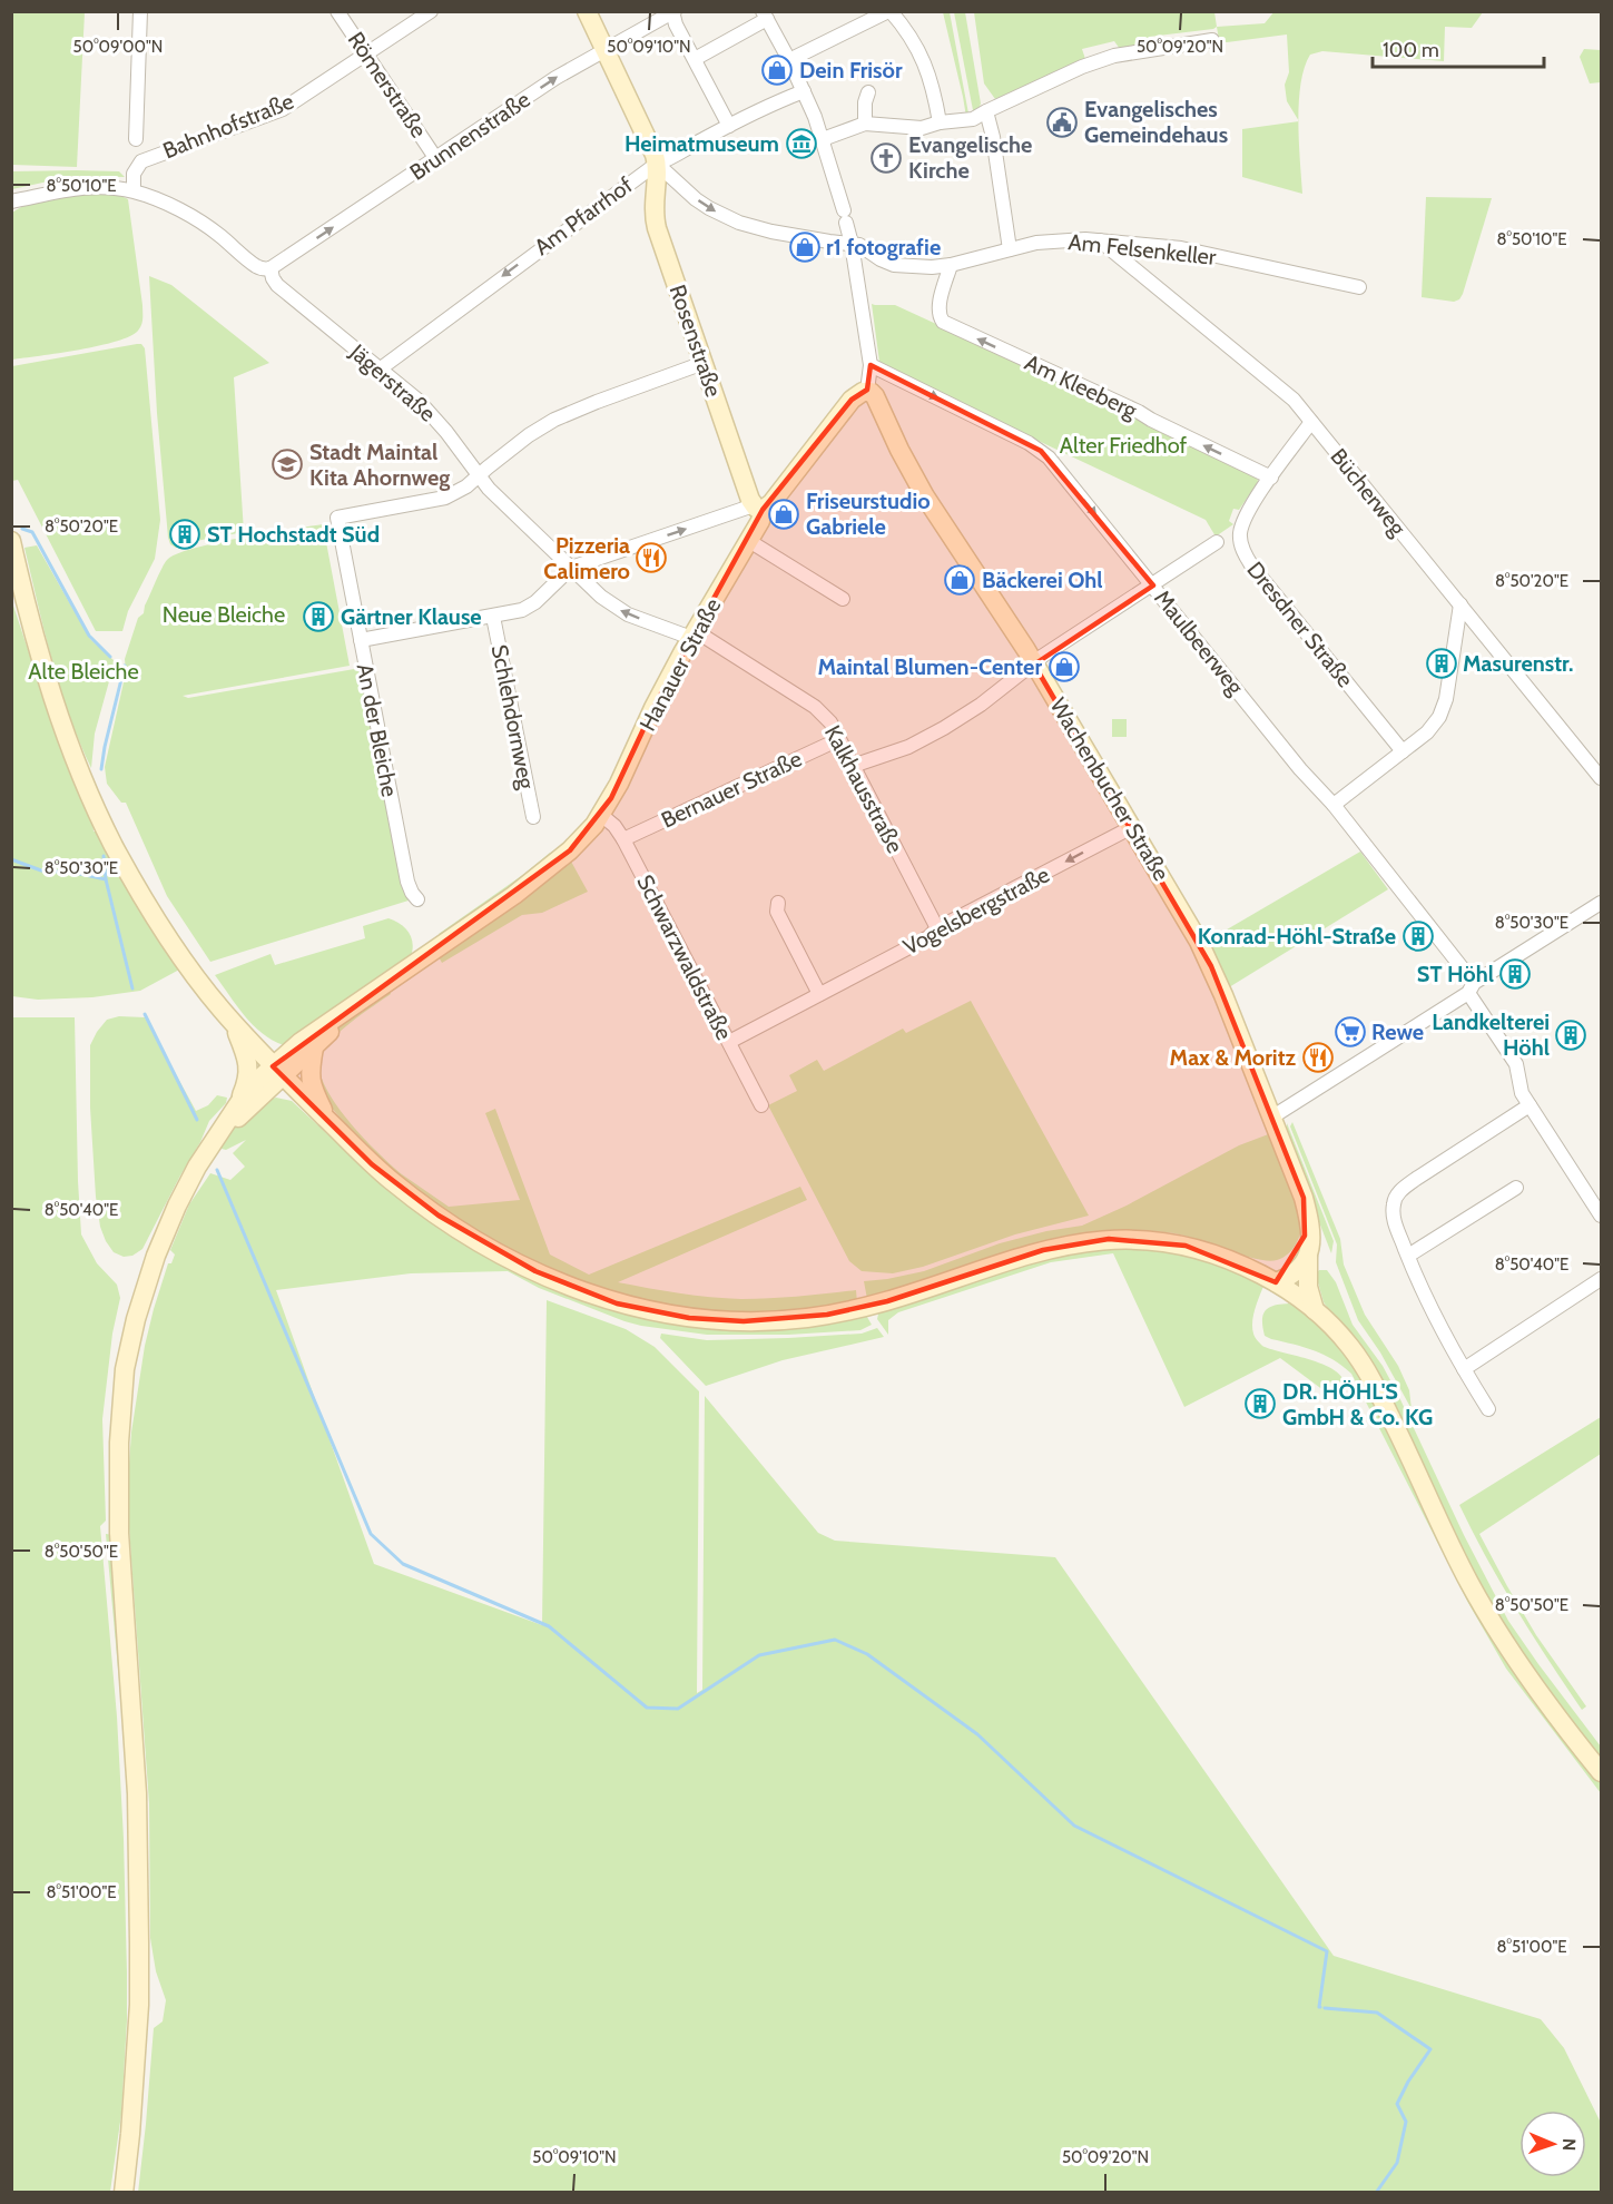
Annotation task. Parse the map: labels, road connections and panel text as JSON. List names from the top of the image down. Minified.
{"streets":{"street":["Römerstraße","Bahnhofstraße","Brunnenstraße","Am Pfarrhof","Am Felsenkeller","Rosenstraße","Jägerstraße","Am Kleeberg","Bücherweg","Dresdner Straße","Maulbeerweg","Hanauer Straße","Schlehdornweg","An der Bleiche","Bernauer Straße","Kalkhausstraße","Wachenbucher Straße","Vogelsbergstraße","Schwarzwaldstraße"]},"crossings":[["Römerstraße","Bahnhofstraße"],["Römerstraße","Brunnenstraße"],["Bahnhofstraße","Jägerstraße"],["Brunnenstraße","Jägerstraße"],["Am Pfarrhof","Rosenstraße"],["Am Pfarrhof","Jägerstraße"],["Am Felsenkeller","Am Kleeberg"],["Am Felsenkeller","Bücherweg"],["Rosenstraße","Hanauer Straße"],["Jägerstraße","An der Bleiche"],["Jägerstraße","Kalkhausstraße"],["Am Kleeberg","Dresdner Straße"],["Bücherweg","Dresdner Straße"],["Hanauer Straße","Kalkhausstraße"],["Hanauer Straße","Wachenbucher Straße"],["Hanauer Straße","Schwarzwaldstraße"],["Bernauer Straße","Kalkhausstraße"],["Bernauer Straße","Schwarzwaldstraße"],["Kalkhausstraße","Vogelsbergstraße"],["Wachenbucher Straße","Vogelsbergstraße"],["Vogelsbergstraße","Schwarzwaldstraße"]],"one_way":["Brunnenstraße","Am Pfarrhof","Am Kleeberg","Vogelsbergstraße"],"parks":["Alter Friedhof","Neue Bleiche","Alte Bleiche"],"places":{"shop":["Dein Frisör","r1 fotografie","Friseurstudio Gabriele","Bäckerei Ohl","Maintal Blumen-Center"],"public building":["Evangelisches Gemeindehaus"],"museum":["Heimatmuseum"],"church":["Evangelische Kirche"],"school or university":["Stadt Maintal Kita Ahornweg"],"building":["ST Hochstadt Süd","Gärtner Klause","Masurenstr.","Konrad-Höhl-Straße","ST Höhl","Landkelterei Höhl","DR. HÖHL'S GmbH & Co. KG"],"restaurant":["Pizzeria Calimero","Max & Moritz"],"supermarket":["Rewe"]},"scale_bar":"100 m","north":"right","coordinates":["50°09'00\"N","50°09'10\"N","50°09'20\"N","8°50'10\"E","8°50'20\"E","8°50'30\"E","8°50'40\"E","8°50'50\"E","8°51'00\"E"]}
